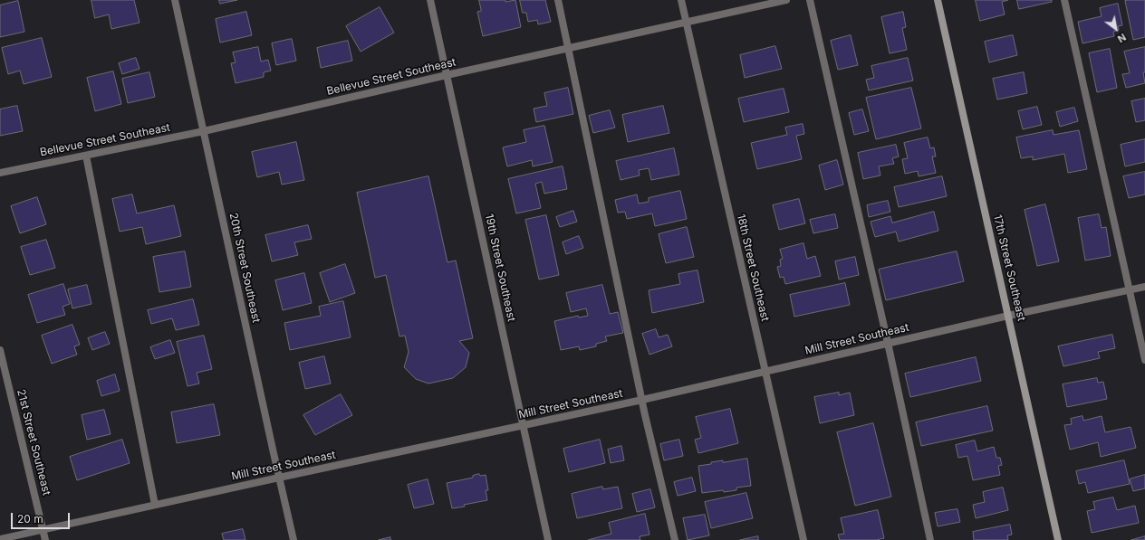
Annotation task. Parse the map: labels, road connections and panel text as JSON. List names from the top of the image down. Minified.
{"streets":{"main road":["17th Street Southeast"],"street":["Bellevue Street Southeast","20th Street Southeast","19th Street Southeast","18th Street Southeast","Mill Street Southeast","21st Street Southeast"]},"crossings":[["Bellevue Street Southeast","20th Street Southeast"],["Bellevue Street Southeast","19th Street Southeast"],["Bellevue Street Southeast","18th Street Southeast"],["20th Street Southeast","Mill Street Southeast"],["19th Street Southeast","Mill Street Southeast"],["18th Street Southeast","Mill Street Southeast"],["17th Street Southeast","Mill Street Southeast"],["Mill Street Southeast","21st Street Southeast"]],"scale_bar":"20 m","north":"bottom right"}
